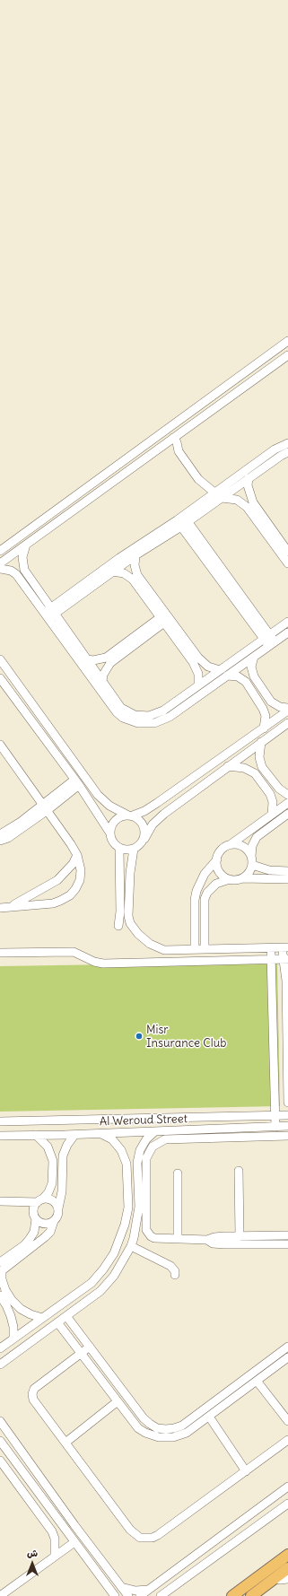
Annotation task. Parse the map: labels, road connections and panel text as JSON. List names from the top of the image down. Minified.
{"streets":{"street":["Al Weroud Street"]},"places":["Misr Insurance Club"],"north":"top"}
